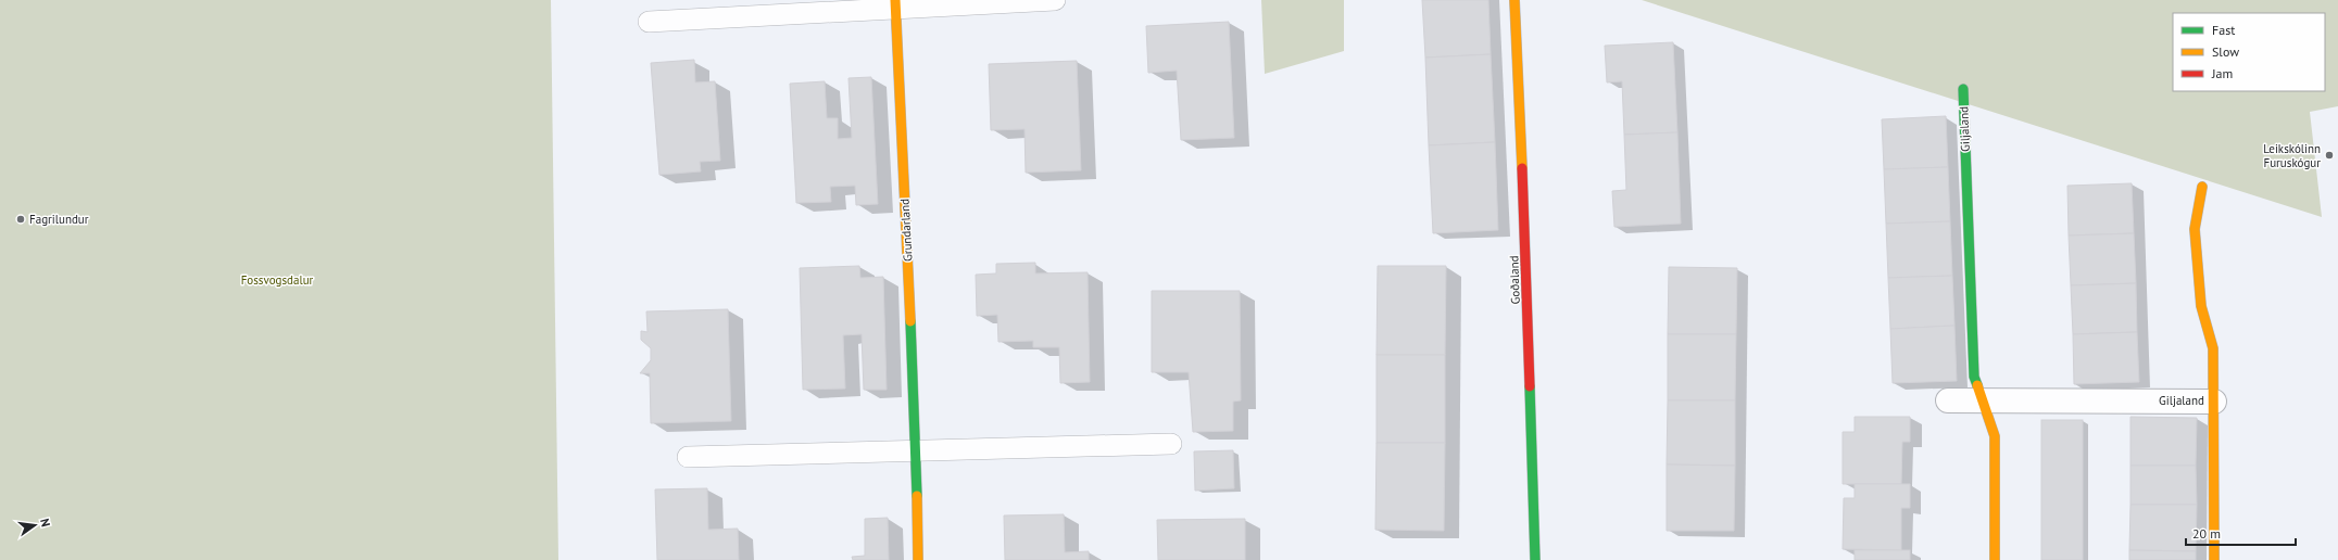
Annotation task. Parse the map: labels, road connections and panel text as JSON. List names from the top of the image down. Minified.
{"streets":{"street":["Giljaland","Grundarland","Goðaland"]},"parks":["Fossvogsdalur"],"places":["Leikskólinn Furuskógur","Fagrilundur"],"legend":["Fast","Slow","Jam"],"scale_bar":"20 m","north":"right"}
